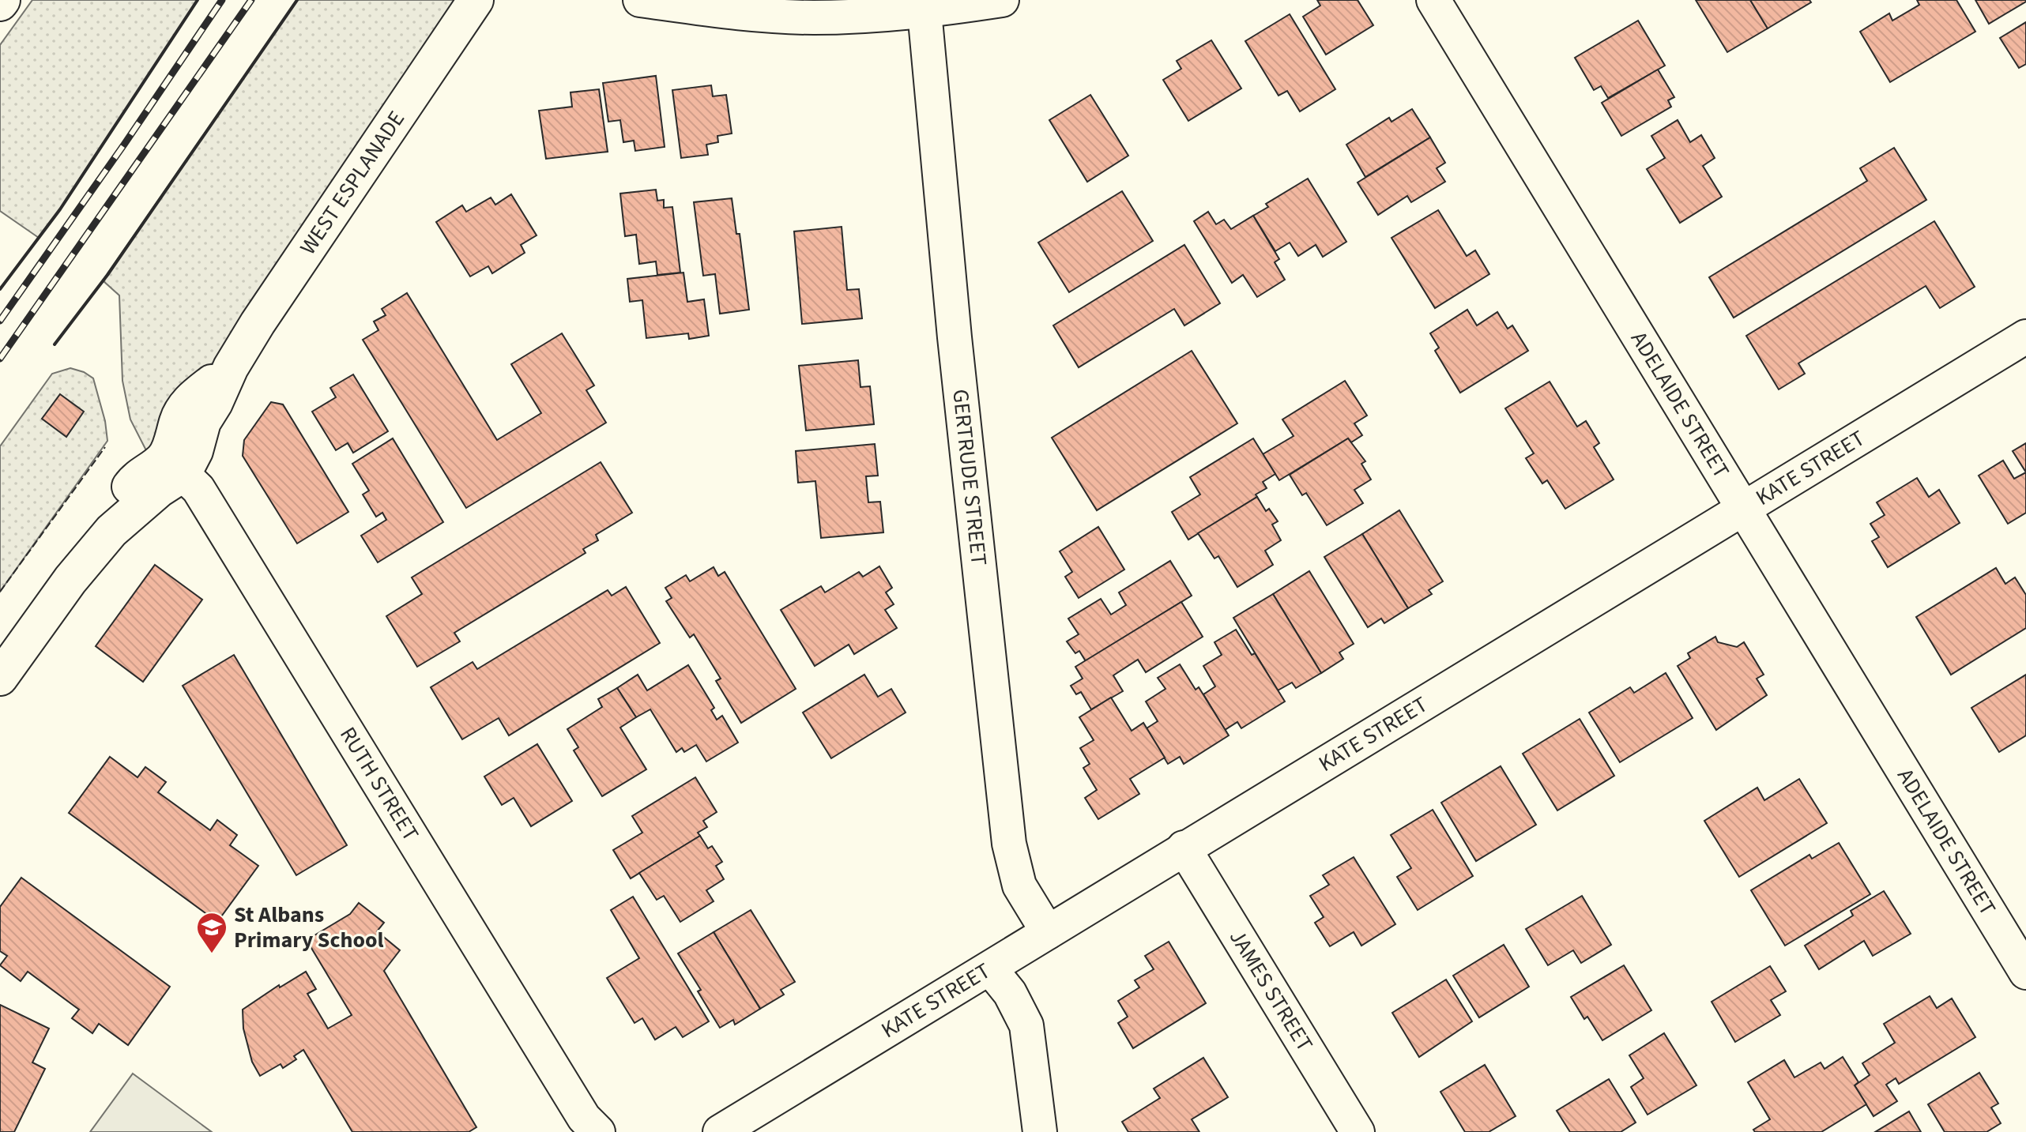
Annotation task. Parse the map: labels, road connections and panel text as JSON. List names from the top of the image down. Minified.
{"streets":{"street":["WEST ESPLANADE","ADELAIDE STREET","KATE STREET","GERTRUDE STREET","RUTH STREET","JAMES STREET"]},"crossings":[["WEST ESPLANADE","RUTH STREET"],["ADELAIDE STREET","KATE STREET"],["KATE STREET","GERTRUDE STREET"],["KATE STREET","JAMES STREET"]],"places":{"school or university":["St Albans Primary School"]}}
